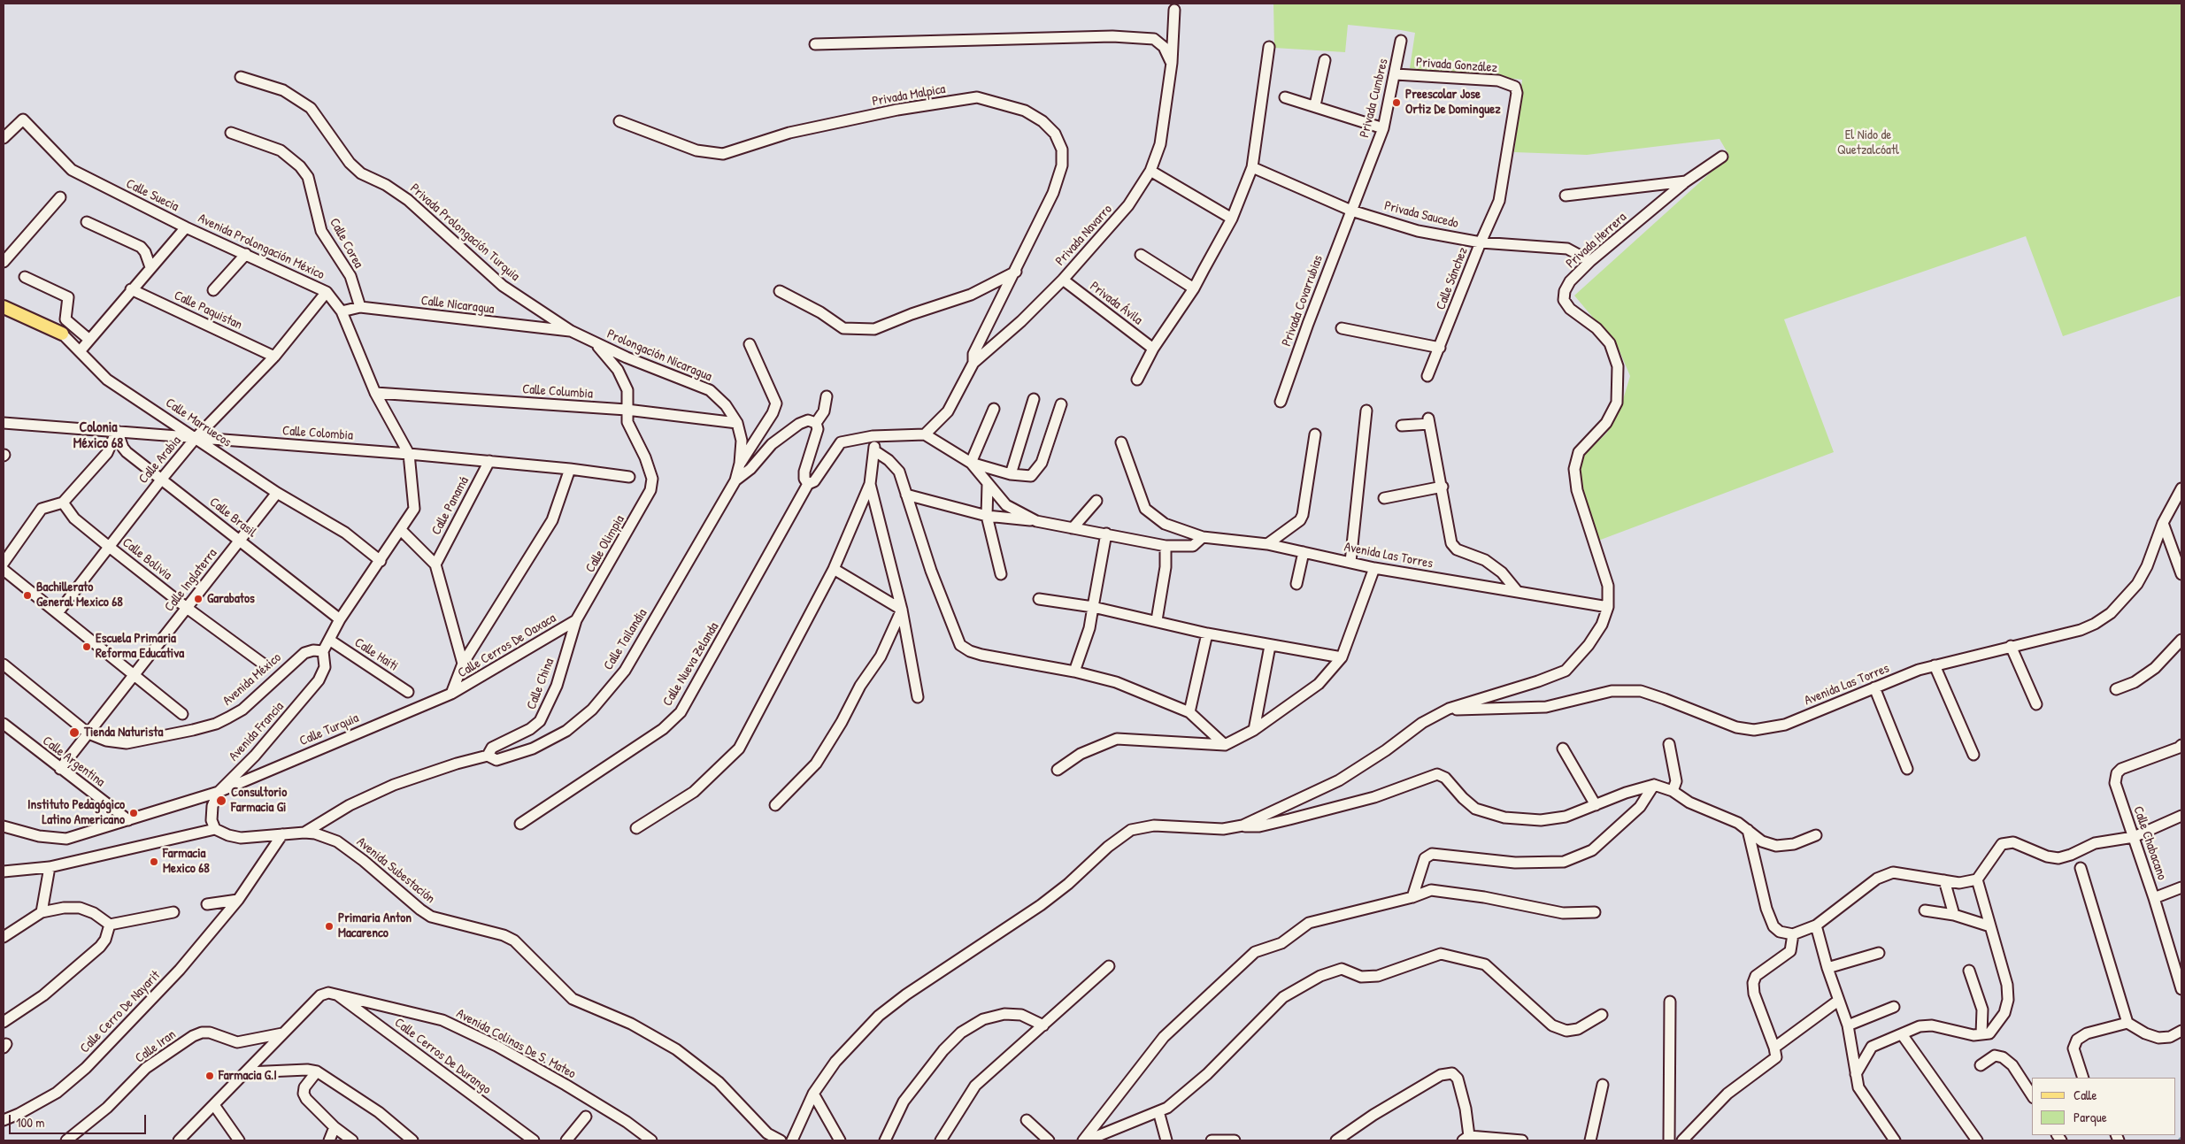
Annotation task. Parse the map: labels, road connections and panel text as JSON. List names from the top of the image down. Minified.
{"streets":{"main road":["Calle Marruecos"],"street":["Privada González","Privada Malpica","Privada Cumbres","Calle Suecia","Privada Saucedo","Privada Prolongación Turquia","Privada Navarro","Privada Herrera","Calle Corea","Avenida Prolongación México","Calle Sánchez","Privada Covarrubias","Privada Ávila","Calle Nicaragua","Calle Paquistan","Prolongación Nicaragua","Calle Columbia","Calle Colombia","Calle Arabia","Calle Panamá","Calle Brasil","Calle Olimpia","Avenida Las Torres","Calle Bolivia","Calle Inglaterra","Calle Tailandia","Calle Cerros De Oaxaca","Calle Haiti","Calle Nueva Zelanda","Avenida México","Calle China","Calle Turquia","Avenida Francia","Calle Argentina","Calle Chabacano","Avenida Subestación","Calle Cerro De Nayarit","Avenida Colinas De S. Mateo","Calle Iran","Calle Cerros De Durango"]},"crossings":[["Privada González","Privada Cumbres"],["Privada González","Calle Sánchez"],["Privada Malpica","Privada Navarro"],["Privada Cumbres","Privada Saucedo"],["Privada Cumbres","Privada Covarrubias"],["Calle Suecia","Avenida Prolongación México"],["Calle Suecia","Calle Paquistan"],["Calle Suecia","Calle Marruecos"],["Privada Saucedo","Privada Herrera"],["Privada Saucedo","Calle Sánchez"],["Privada Saucedo","Privada Covarrubias"],["Privada Prolongación Turquia","Calle Nicaragua"],["Privada Prolongación Turquia","Prolongación Nicaragua"],["Privada Navarro","Privada Ávila"],["Privada Herrera","Avenida Las Torres"],["Calle Corea","Calle Nicaragua"],["Avenida Prolongación México","Calle Nicaragua"],["Avenida Prolongación México","Calle Columbia"],["Avenida Prolongación México","Calle Colombia"],["Avenida Prolongación México","Calle Arabia"],["Calle Nicaragua","Prolongación Nicaragua"],["Calle Paquistan","Calle Arabia"],["Prolongación Nicaragua","Calle Columbia"],["Prolongación Nicaragua","Calle Tailandia"],["Calle Columbia","Calle Olimpia"],["Calle Marruecos","Calle Colombia"],["Calle Marruecos","Calle Arabia"],["Calle Marruecos","Calle Inglaterra"],["Calle Colombia","Calle Arabia"],["Calle Colombia","Calle Panamá"],["Calle Colombia","Calle Brasil"],["Calle Arabia","Calle Brasil"],["Calle Arabia","Calle Bolivia"],["Calle Brasil","Calle Inglaterra"],["Calle Olimpia","Calle Cerros De Oaxaca"],["Calle Olimpia","Calle China"],["Calle Bolivia","Calle Inglaterra"],["Calle Inglaterra","Avenida México"],["Calle Inglaterra","Calle Argentina"],["Calle Tailandia","Calle China"],["Calle Tailandia","Avenida Subestación"],["Calle Cerros De Oaxaca","Calle China"],["Calle Cerros De Oaxaca","Calle Turquia"],["Avenida México","Avenida Francia"],["Calle Turquia","Avenida Francia"],["Calle Turquia","Calle Argentina"],["Avenida Francia","Avenida Subestación"],["Avenida Subestación","Calle Cerro De Nayarit"],["Avenida Colinas De S. Mateo","Calle Cerros De Durango"]],"districts":["Colonia México 68"],"parks":["El Nido de Quetzalcóatl"],"places":["Preescolar Jose Ortiz De Dominguez","Bachillerato General Mexico 68","Garabatos","Escuela Primaria Reforma Educativa","Tienda Naturista","Consultorio Farmacia Gi","Instituto Pedagógico Latino Americano","Farmacia Mexico 68","Primaria Anton Macarenco","Farmacia G.I"],"legend":["Calle","Parque"],"scale_bar":"100 m"}
